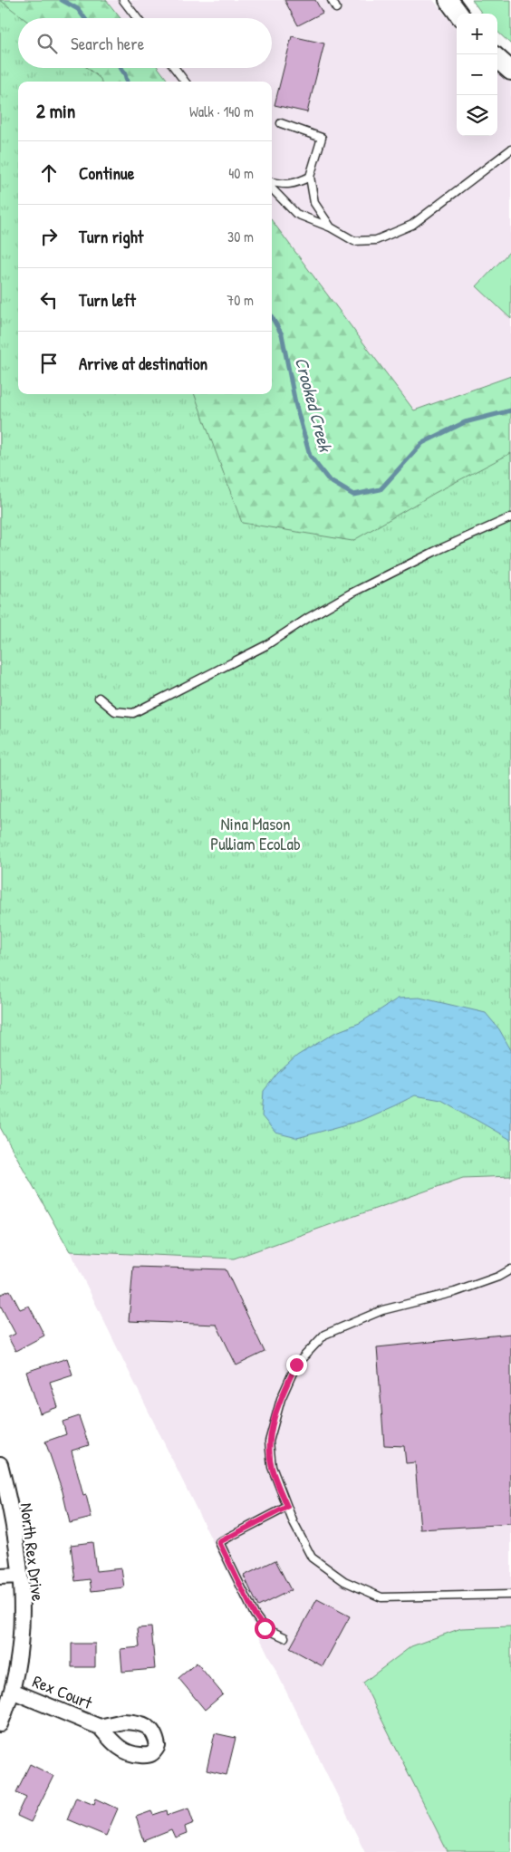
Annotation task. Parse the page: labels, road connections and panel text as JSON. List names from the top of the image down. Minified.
{"streets":{"street":["North Rex Drive","Rex Court"]},"crossings":[["North Rex Drive","Rex Court"]],"water":["Crooked Creek"],"parks":["Nina Mason Pulliam EcoLab"],"page":{"map_buttons":["+","−"],"search":"Search here","heading":["2 min","Walk · 140 m"],"list":[["Continue","40 m"],["Turn right","30 m"],["Turn left","70 m"],"Arrive at destination"]}}
